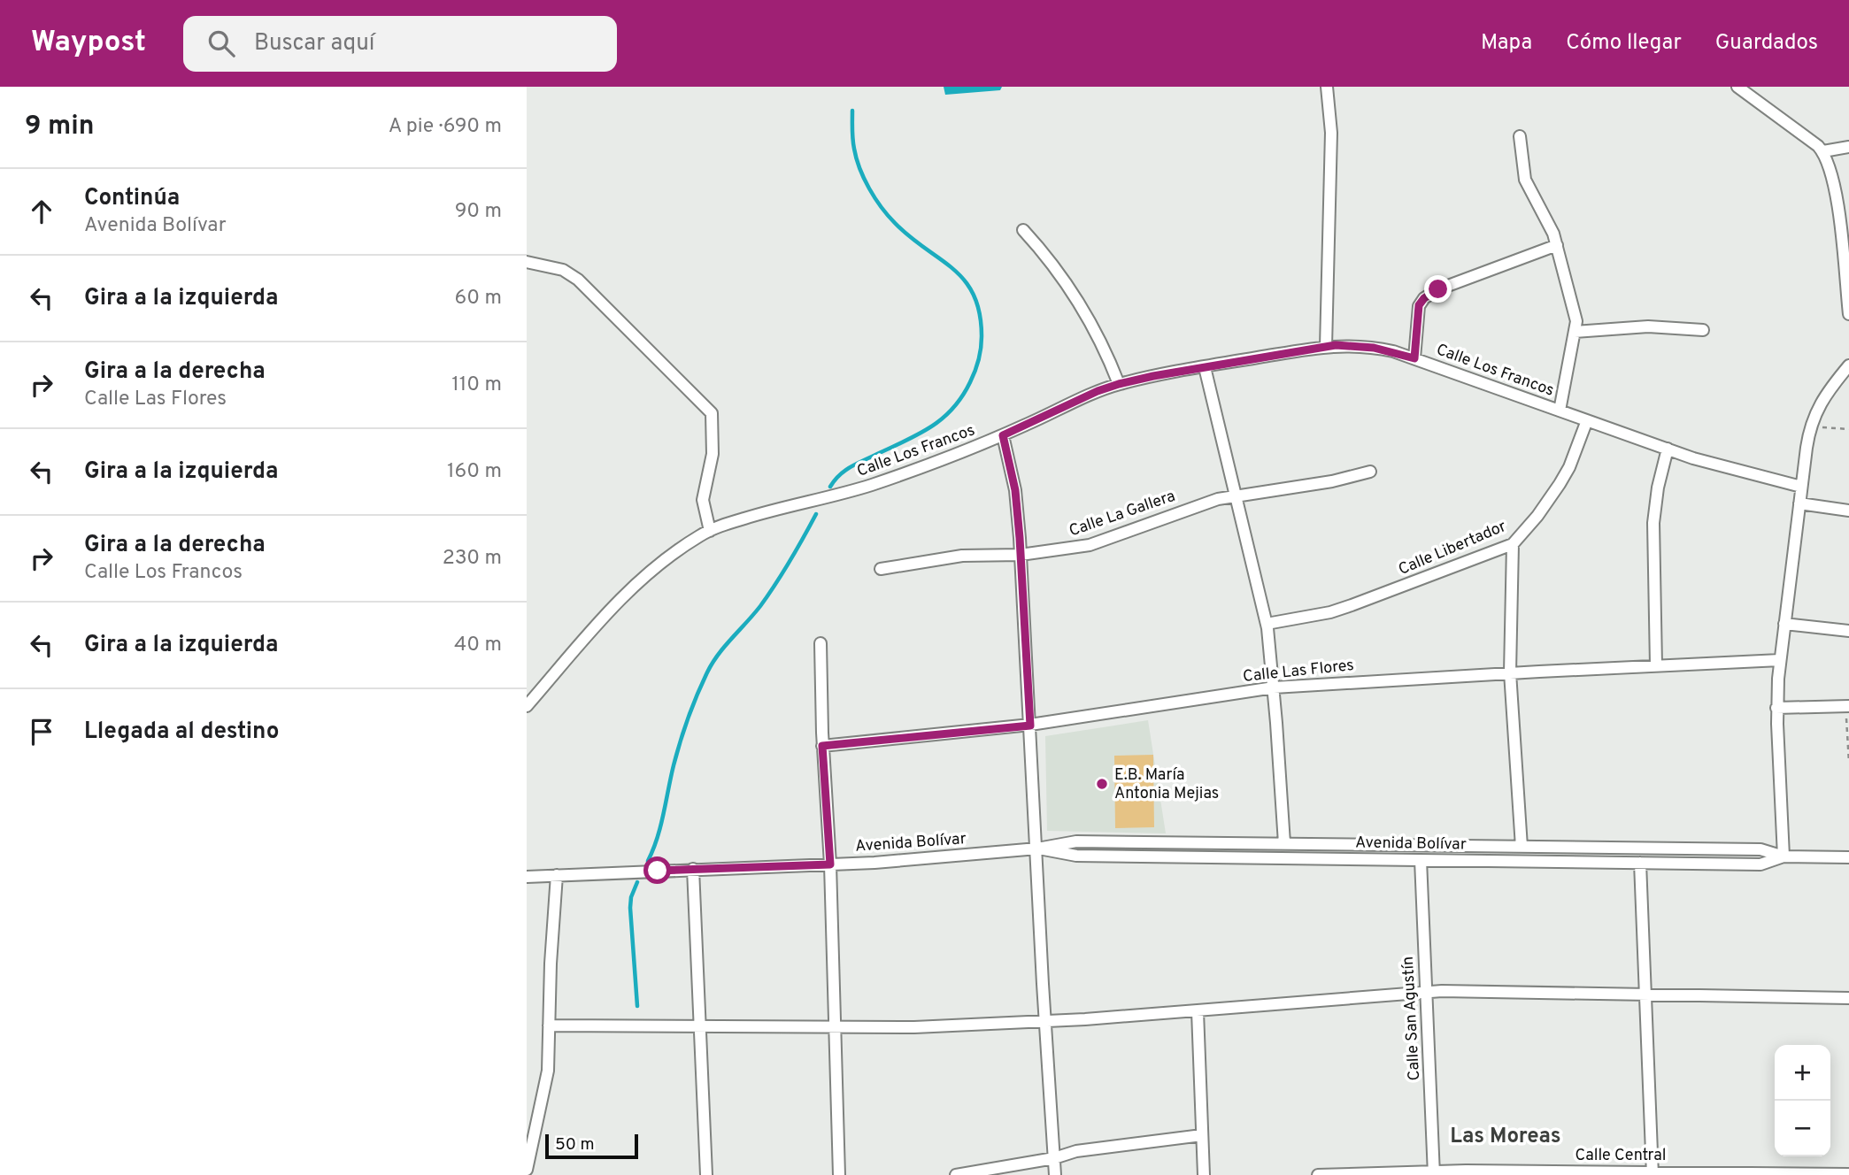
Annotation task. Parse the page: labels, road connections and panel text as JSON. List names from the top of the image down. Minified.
{"streets":{"street":["Calle Los Francos","Calle La Gallera","Calle Libertador","Calle Las Flores","Avenida Bolívar","Calle San Agustín","Calle Central"]},"crossings":[["Calle Los Francos","Calle Libertador"],["Avenida Bolívar","Calle San Agustín"],["Calle San Agustín","Calle Central"]],"districts":["Las Moreas"],"places":["E.B. María Antonia Mejias"],"scale_bar":"50 m","page":{"header":"Waypost","search":"Buscar aquí","nav":["Mapa","Cómo llegar","Guardados"],"heading":["9 min","A pie · 690 m"],"list":[["Continúa","Avenida Bolívar","90 m"],["Gira a la izquierda","60 m"],["Gira a la derecha","Calle Las Flores","110 m"],["Gira a la izquierda","160 m"],["Gira a la derecha","Calle Los Francos","230 m"],["Gira a la izquierda","40 m"],"Llegada al destino"],"map_buttons":["+","−"],"scale":"50 m"}}
